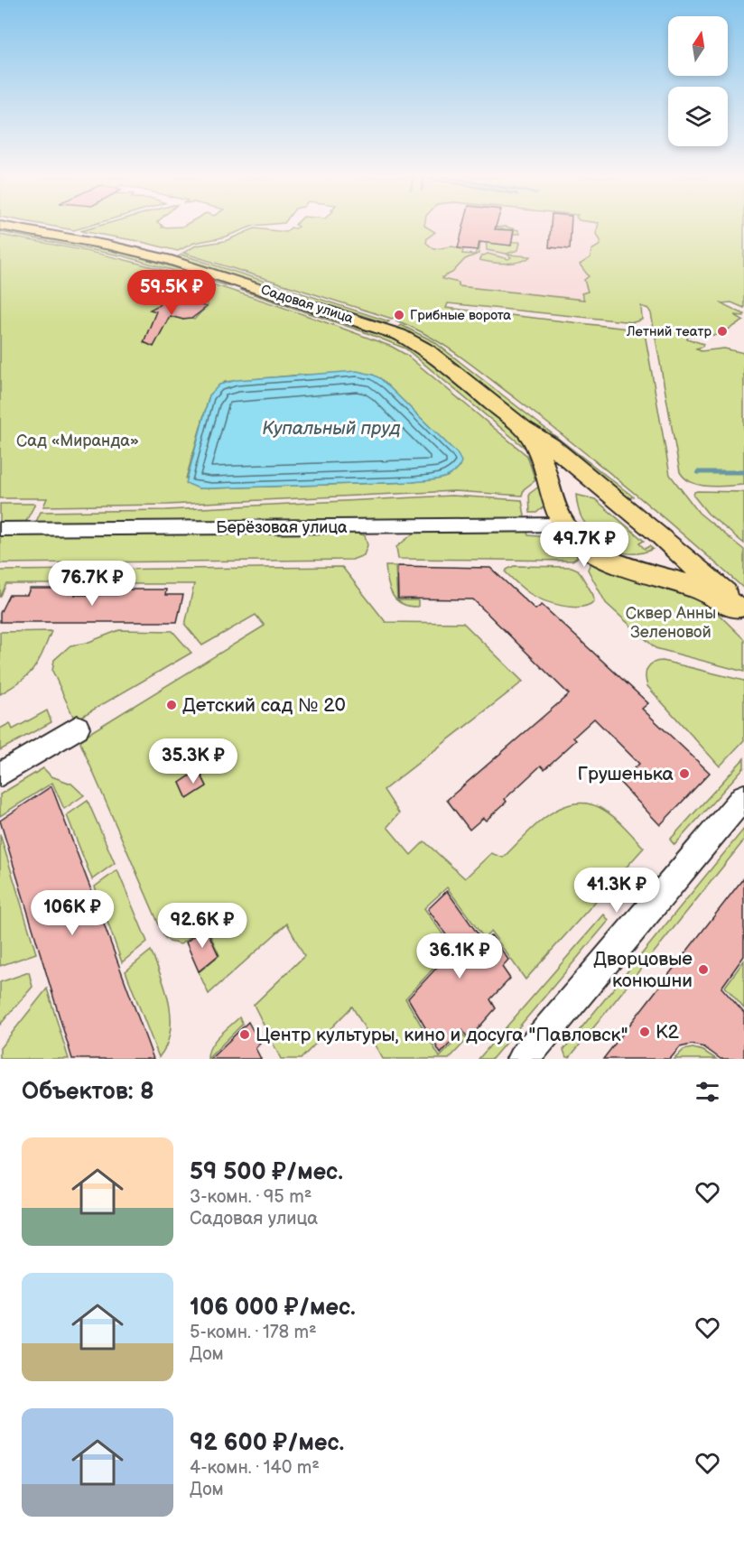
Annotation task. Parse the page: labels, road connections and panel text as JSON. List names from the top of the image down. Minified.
{"streets":{"main road":["Садовая улица"],"street":["Берёзовая улица"]},"crossings":[["Садовая улица","Берёзовая улица"]],"water":["Купальный пруд"],"parks":["Сад «Миранда»","Сквер Анны Зеленовой"],"places":["Грибные ворота","Летний театр","Детский сад № 20","Грушенька","Дворцовые конюшни","К2","Центр культуры, кино и досуга \"Павловск\""],"north":"top","page":{"price":["59.5K ₽","49.7K ₽","76.7K ₽","35.3K ₽","41.3K ₽","106K ₽","92.6K ₽","36.1K ₽"],"heading":"Объектов: 8","list":[{"name":"59 500 ₽/мес.","note":"3-комн. · 95 m² · Садовая улица"},{"name":"106 000 ₽/мес.","note":"5-комн. · 178 m² · Дом"},{"name":"92 600 ₽/мес.","note":"4-комн. · 140 m² · Дом"}]}}
